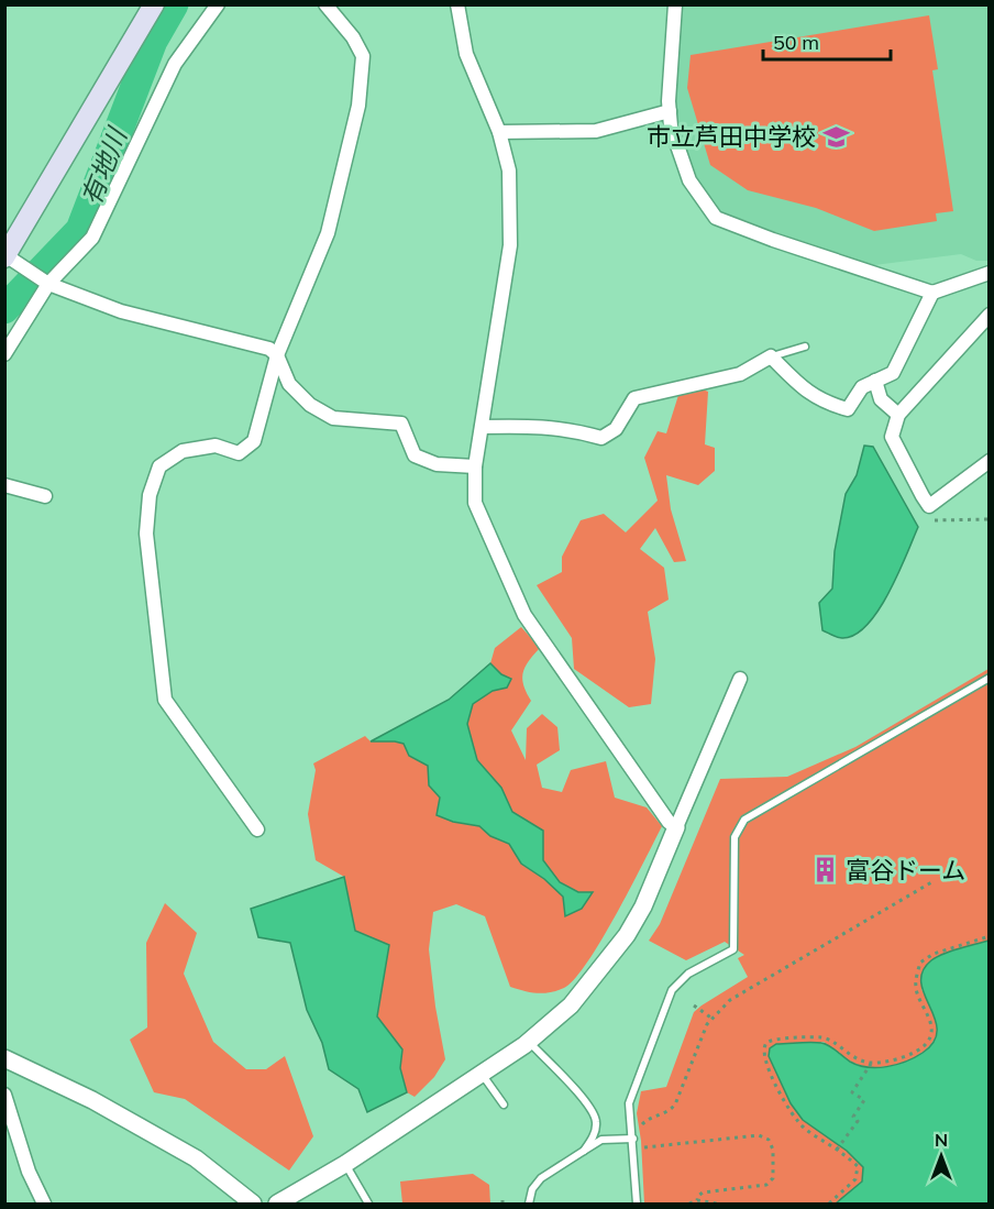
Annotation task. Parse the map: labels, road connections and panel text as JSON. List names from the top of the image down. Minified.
{"water":["有地川"],"places":{"school or university":["市立芦田中学校"],"building":["富谷ドーム"]},"scale_bar":"50 m","north":"top"}
